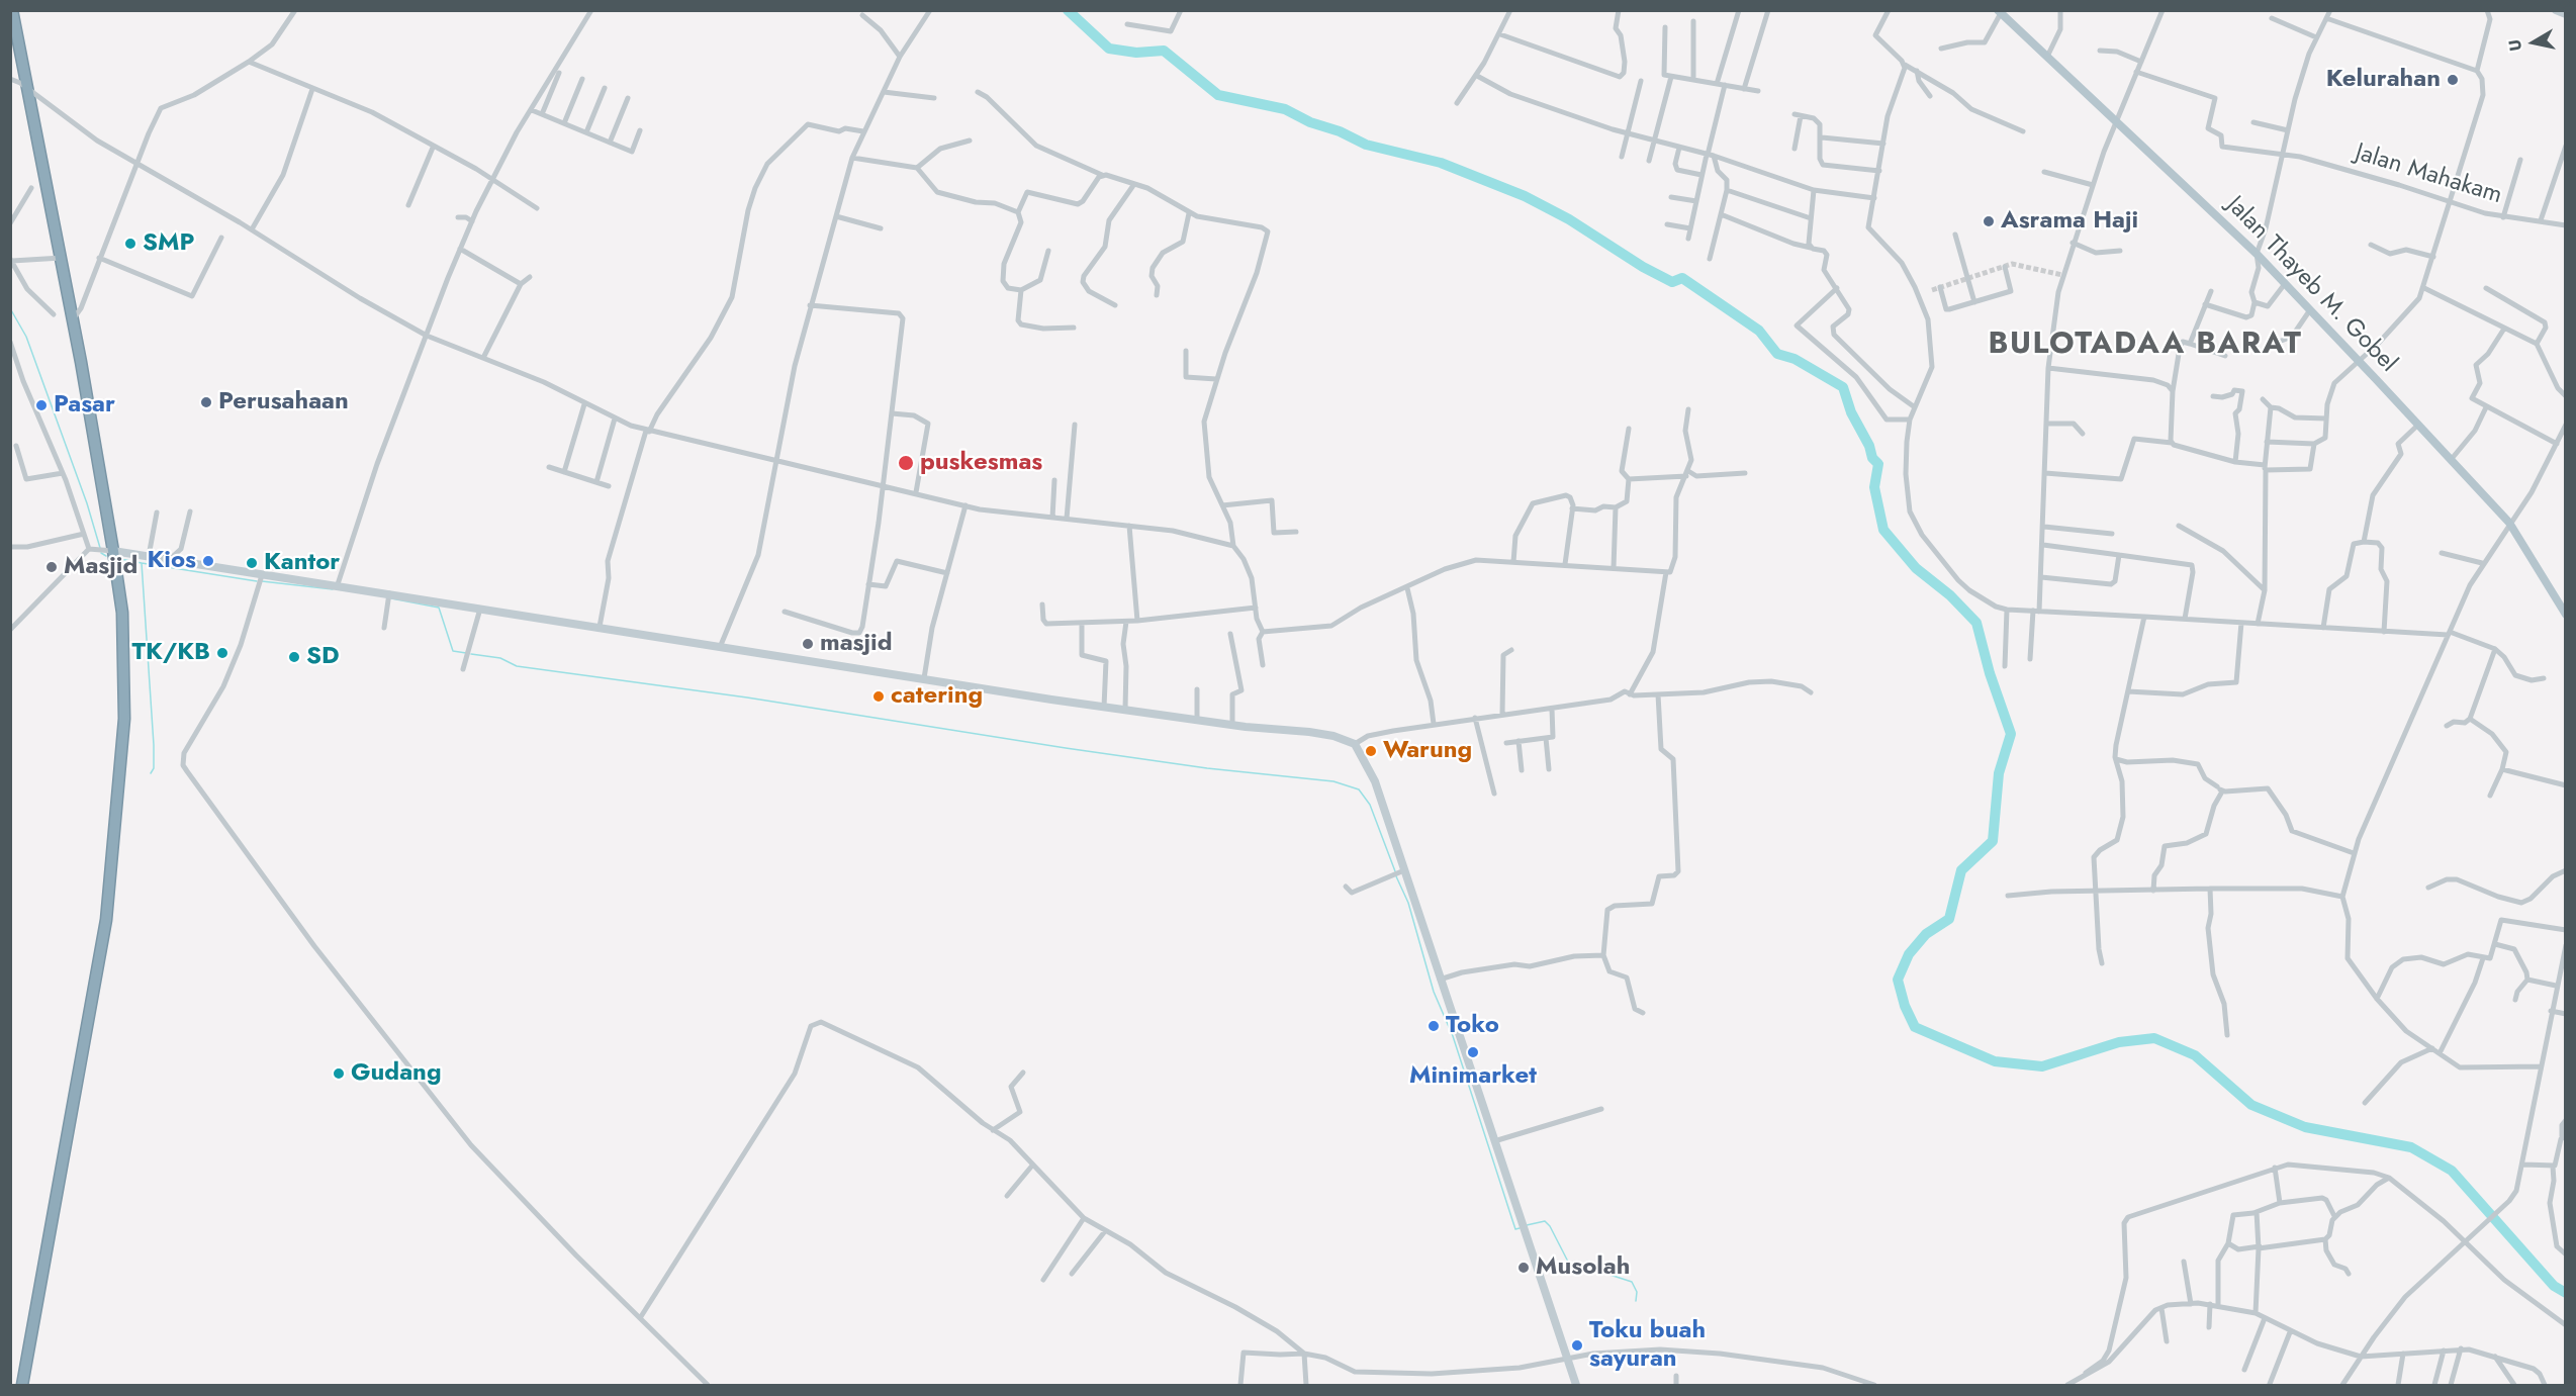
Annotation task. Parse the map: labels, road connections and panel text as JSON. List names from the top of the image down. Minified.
{"streets":{"main road":["Jalan Thayeb M. Gobel"],"street":["Jalan Mahakam"]},"districts":["BULOTADAA BARAT"],"places":["Kelurahan","Asrama Haji","SMP","Perusahaan","Pasar","puskesmas","Kios","Kantor","Masjid","masjid","TK/KB","SD","catering","Warung","Toko","Minimarket","Gudang","Musolah","Toku buah sayuran"],"north":"left"}
